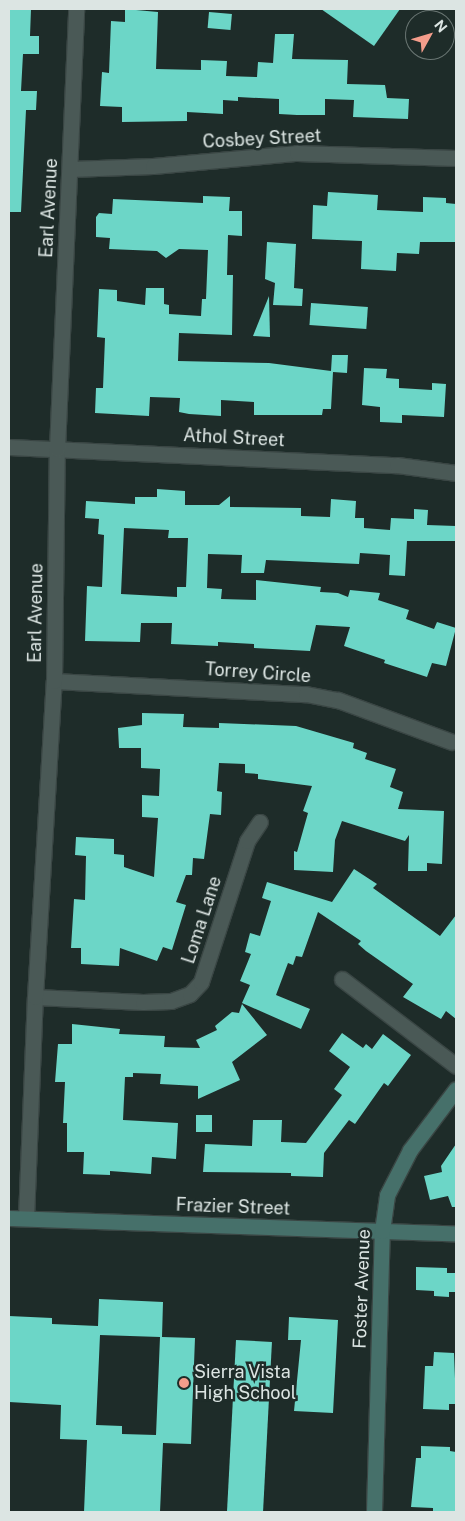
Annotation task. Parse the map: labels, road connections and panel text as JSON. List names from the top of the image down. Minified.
{"streets":{"street":["Cosbey Street","Earl Avenue","Athol Street","Torrey Circle","Loma Lane","Frazier Street","Foster Avenue"]},"crossings":[["Cosbey Street","Earl Avenue"],["Earl Avenue","Athol Street"],["Earl Avenue","Torrey Circle"],["Earl Avenue","Loma Lane"],["Earl Avenue","Frazier Street"],["Frazier Street","Foster Avenue"]],"places":["Sierra Vista High School"],"north":"top right"}
